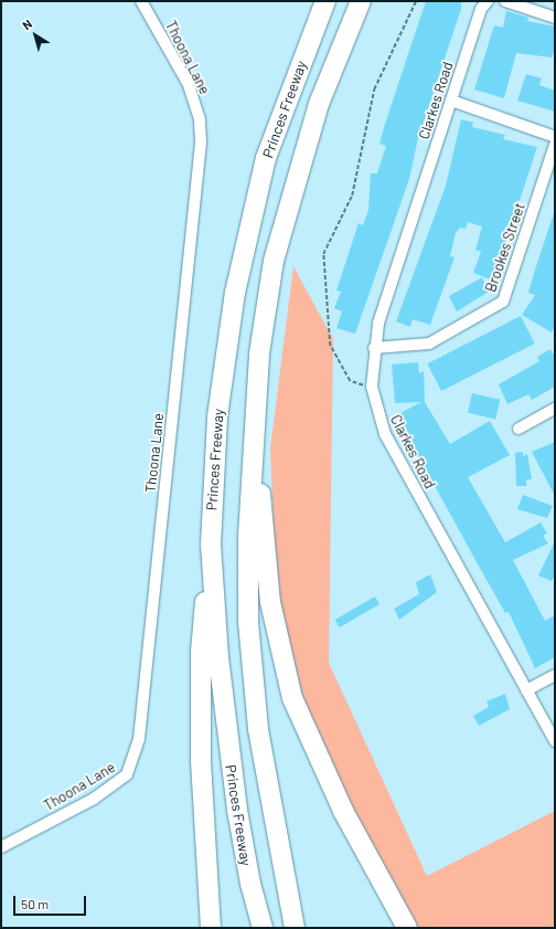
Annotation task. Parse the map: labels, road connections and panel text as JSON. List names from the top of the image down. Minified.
{"streets":{"highway":["Princes Freeway"],"street":["Thoona Lane","Clarkes Road","Brookes Street"]},"crossings":[["Clarkes Road","Brookes Street"]],"scale_bar":"50 m","north":"top left"}
